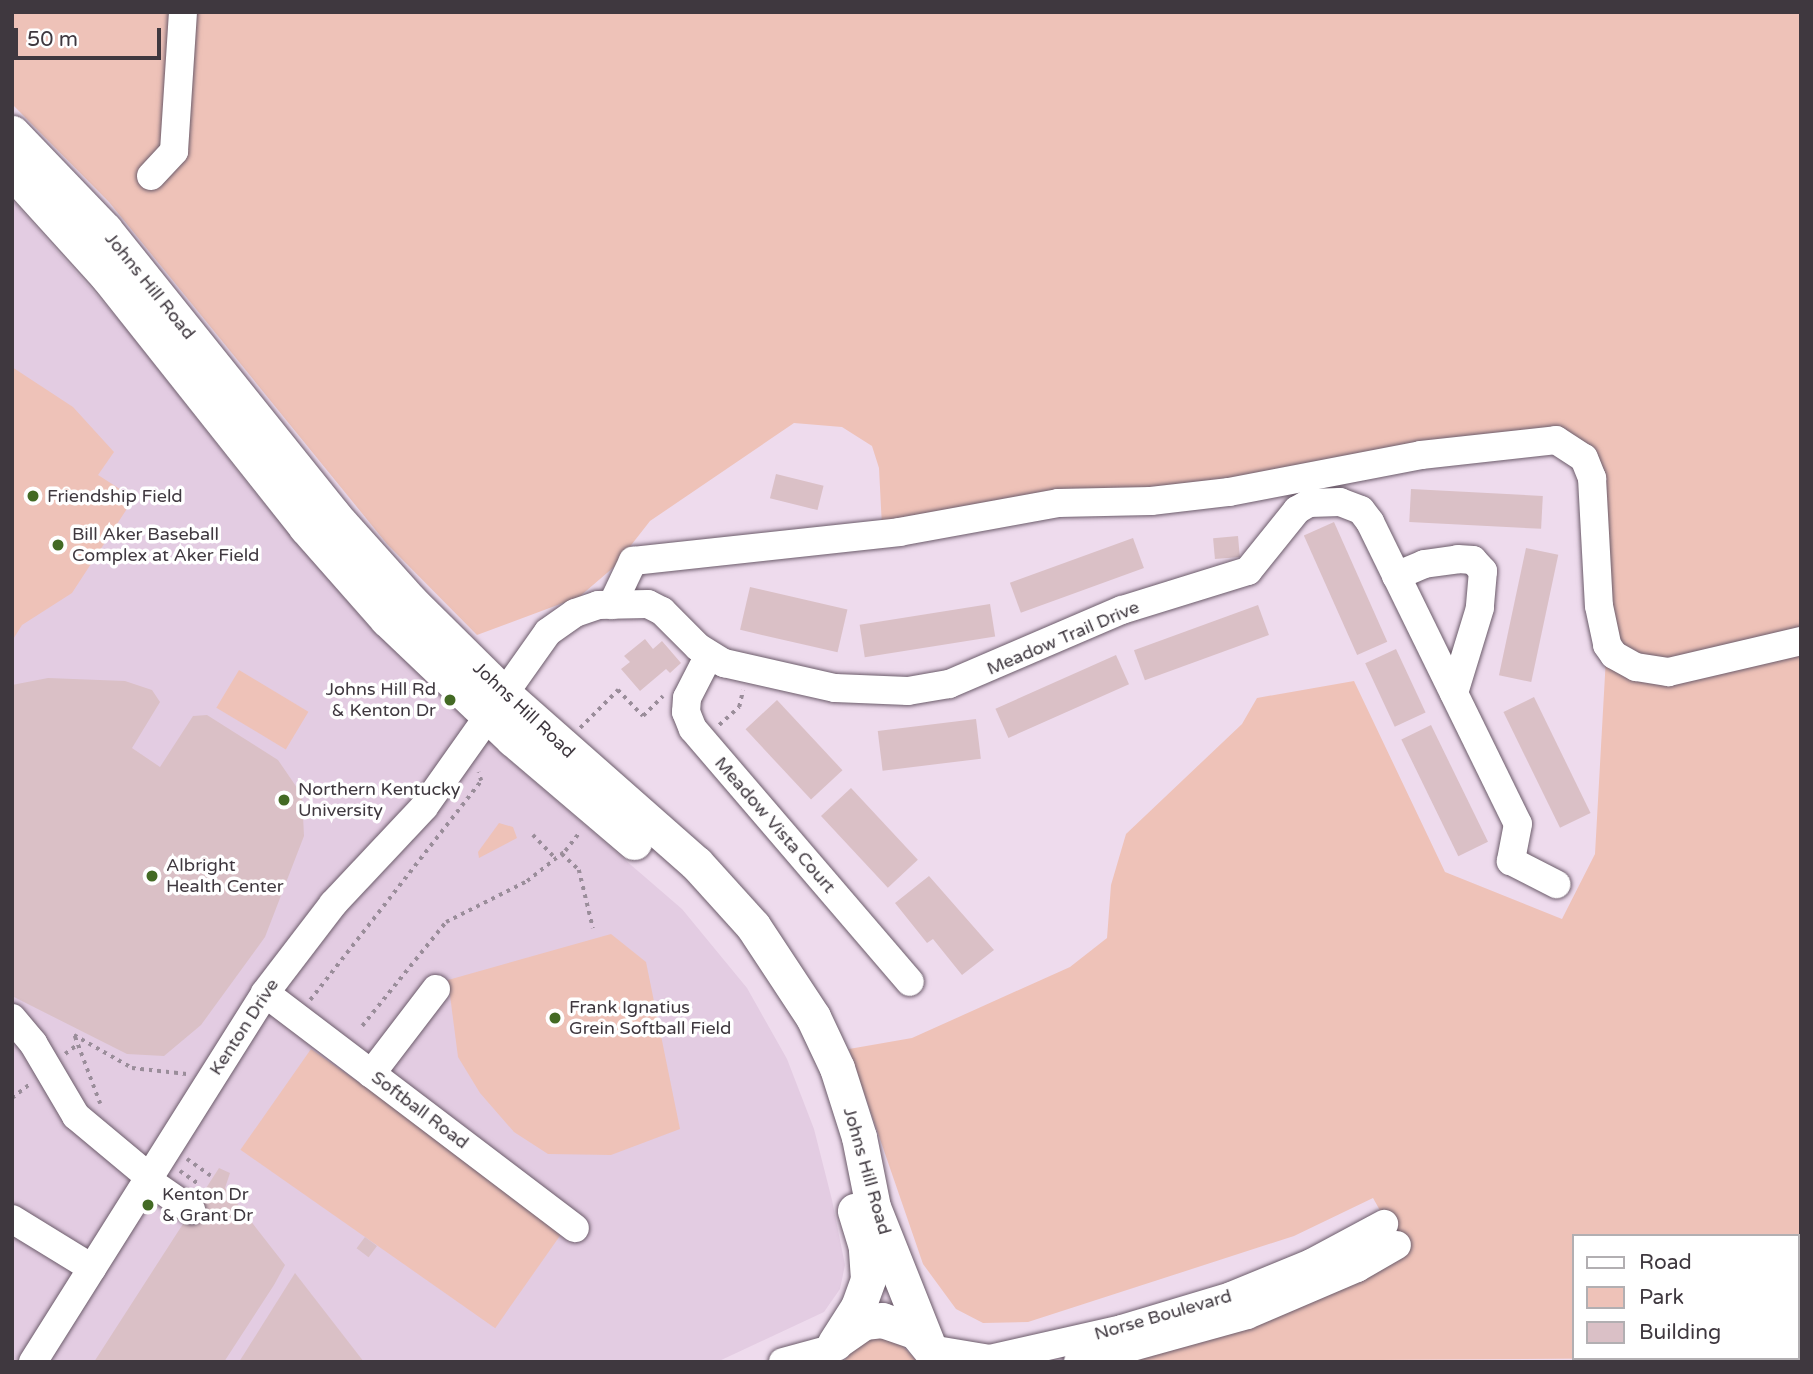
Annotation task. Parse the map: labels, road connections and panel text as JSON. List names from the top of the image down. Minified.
{"streets":{"main road":["Johns Hill Road"],"street":["Meadow Trail Drive","Meadow Vista Court","Kenton Drive","Softball Road","Norse Boulevard"]},"crossings":[["Johns Hill Road","Meadow Trail Drive"],["Johns Hill Road","Kenton Drive"],["Johns Hill Road","Norse Boulevard"],["Meadow Trail Drive","Kenton Drive"],["Kenton Drive","Softball Road"]],"places":["Friendship Field","Bill Aker Baseball Complex at Aker Field","Johns Hill Rd & Kenton Dr","Northern Kentucky University","Albright Health Center","Frank Ignatius Grein Softball Field","Kenton Dr & Grant Dr"],"legend":["Road","Park","Building"],"scale_bar":"50 m"}
